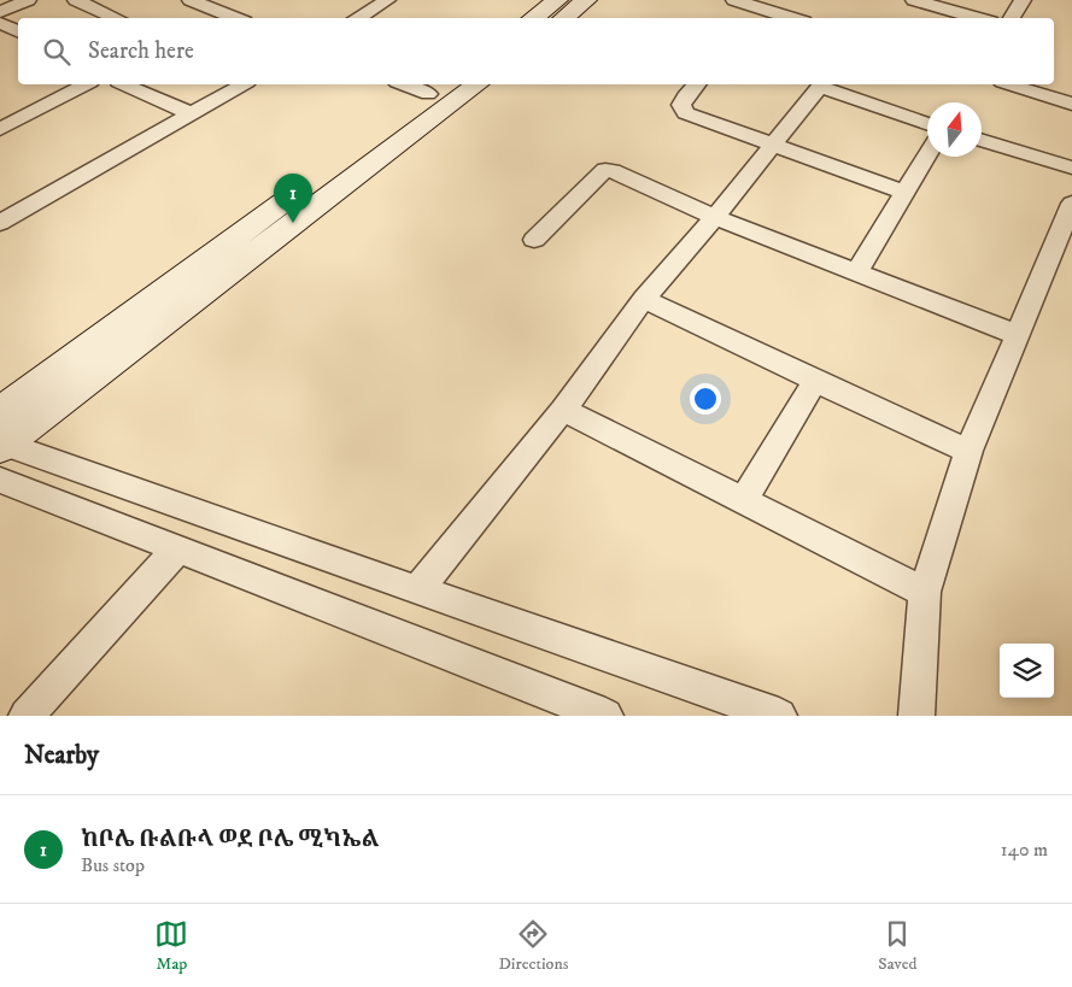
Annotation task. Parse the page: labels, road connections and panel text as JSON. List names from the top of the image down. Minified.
{"north":"top","page":{"search":"Search here","pins":"1","heading":"Nearby","list":[{"mark":"1","name":"ከቦሌ ቡልቡላ ወደ ቦሌ ሚካኤል","note":"Bus stop","value":"140 m"}],"nav":["Map","Directions","Saved"]}}
